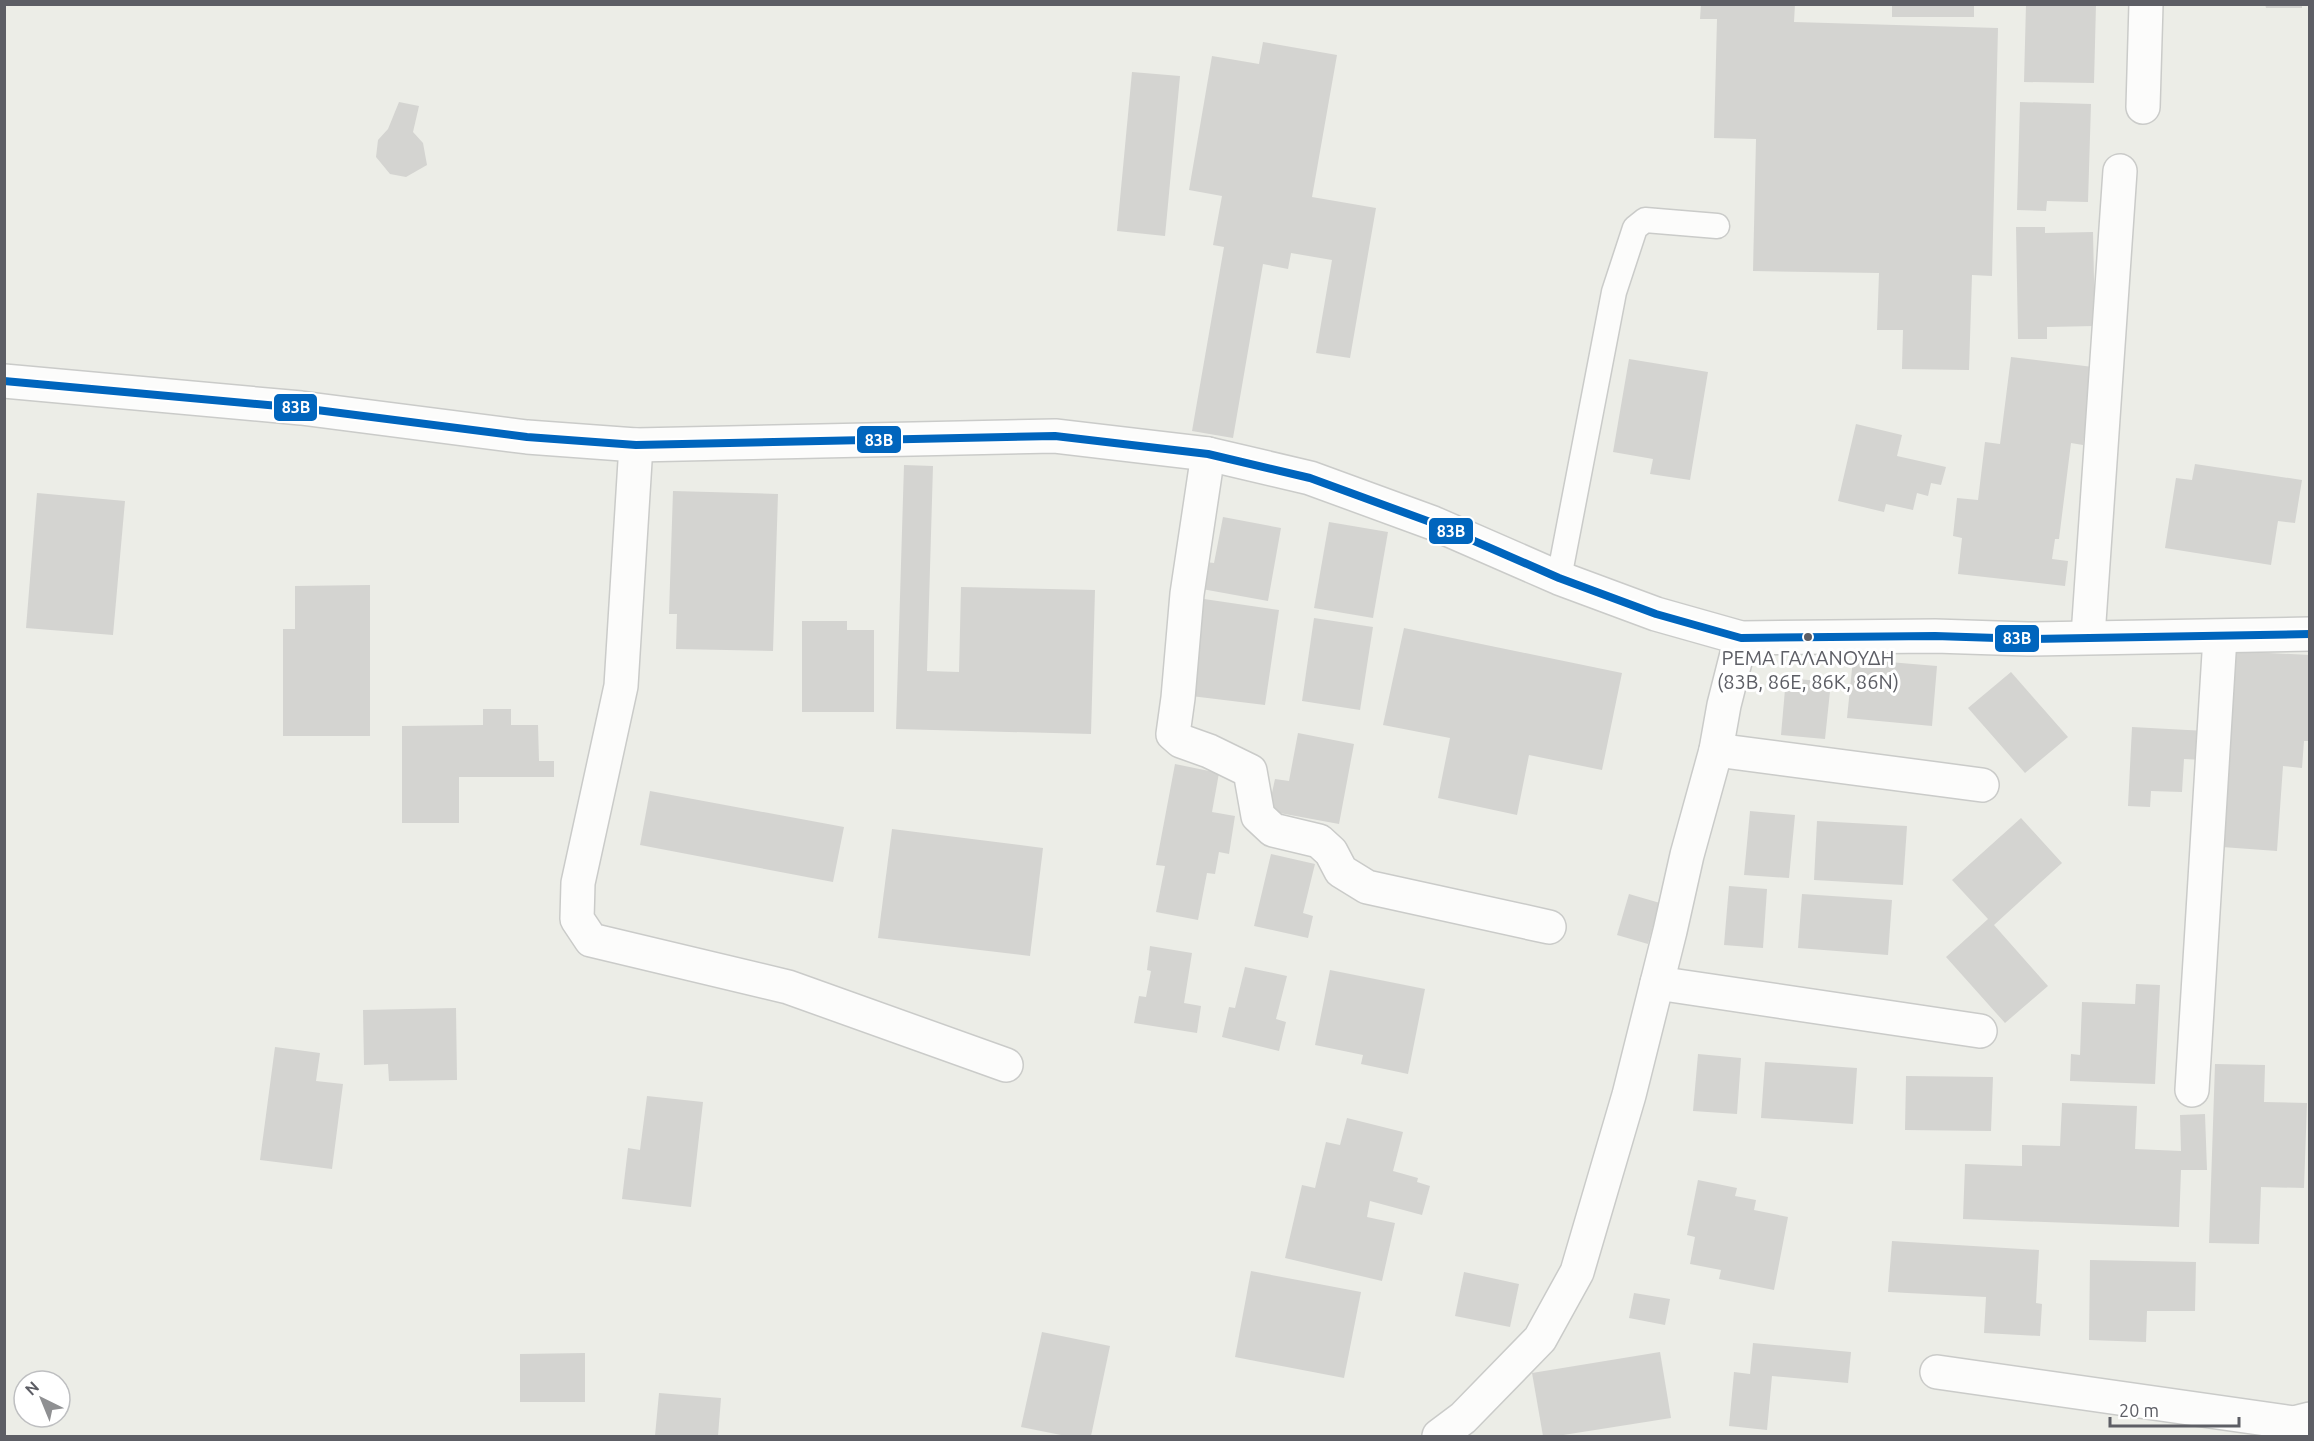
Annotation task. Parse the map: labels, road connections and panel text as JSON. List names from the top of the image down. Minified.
{"places":["ΡΕΜΑ ΓΑΛΑΝΟΥΔΗ (83Β, 86Ε, 86Κ, 86Ν)"],"lines":["transit line 83Β"],"scale_bar":"20 m","north":"top left"}
